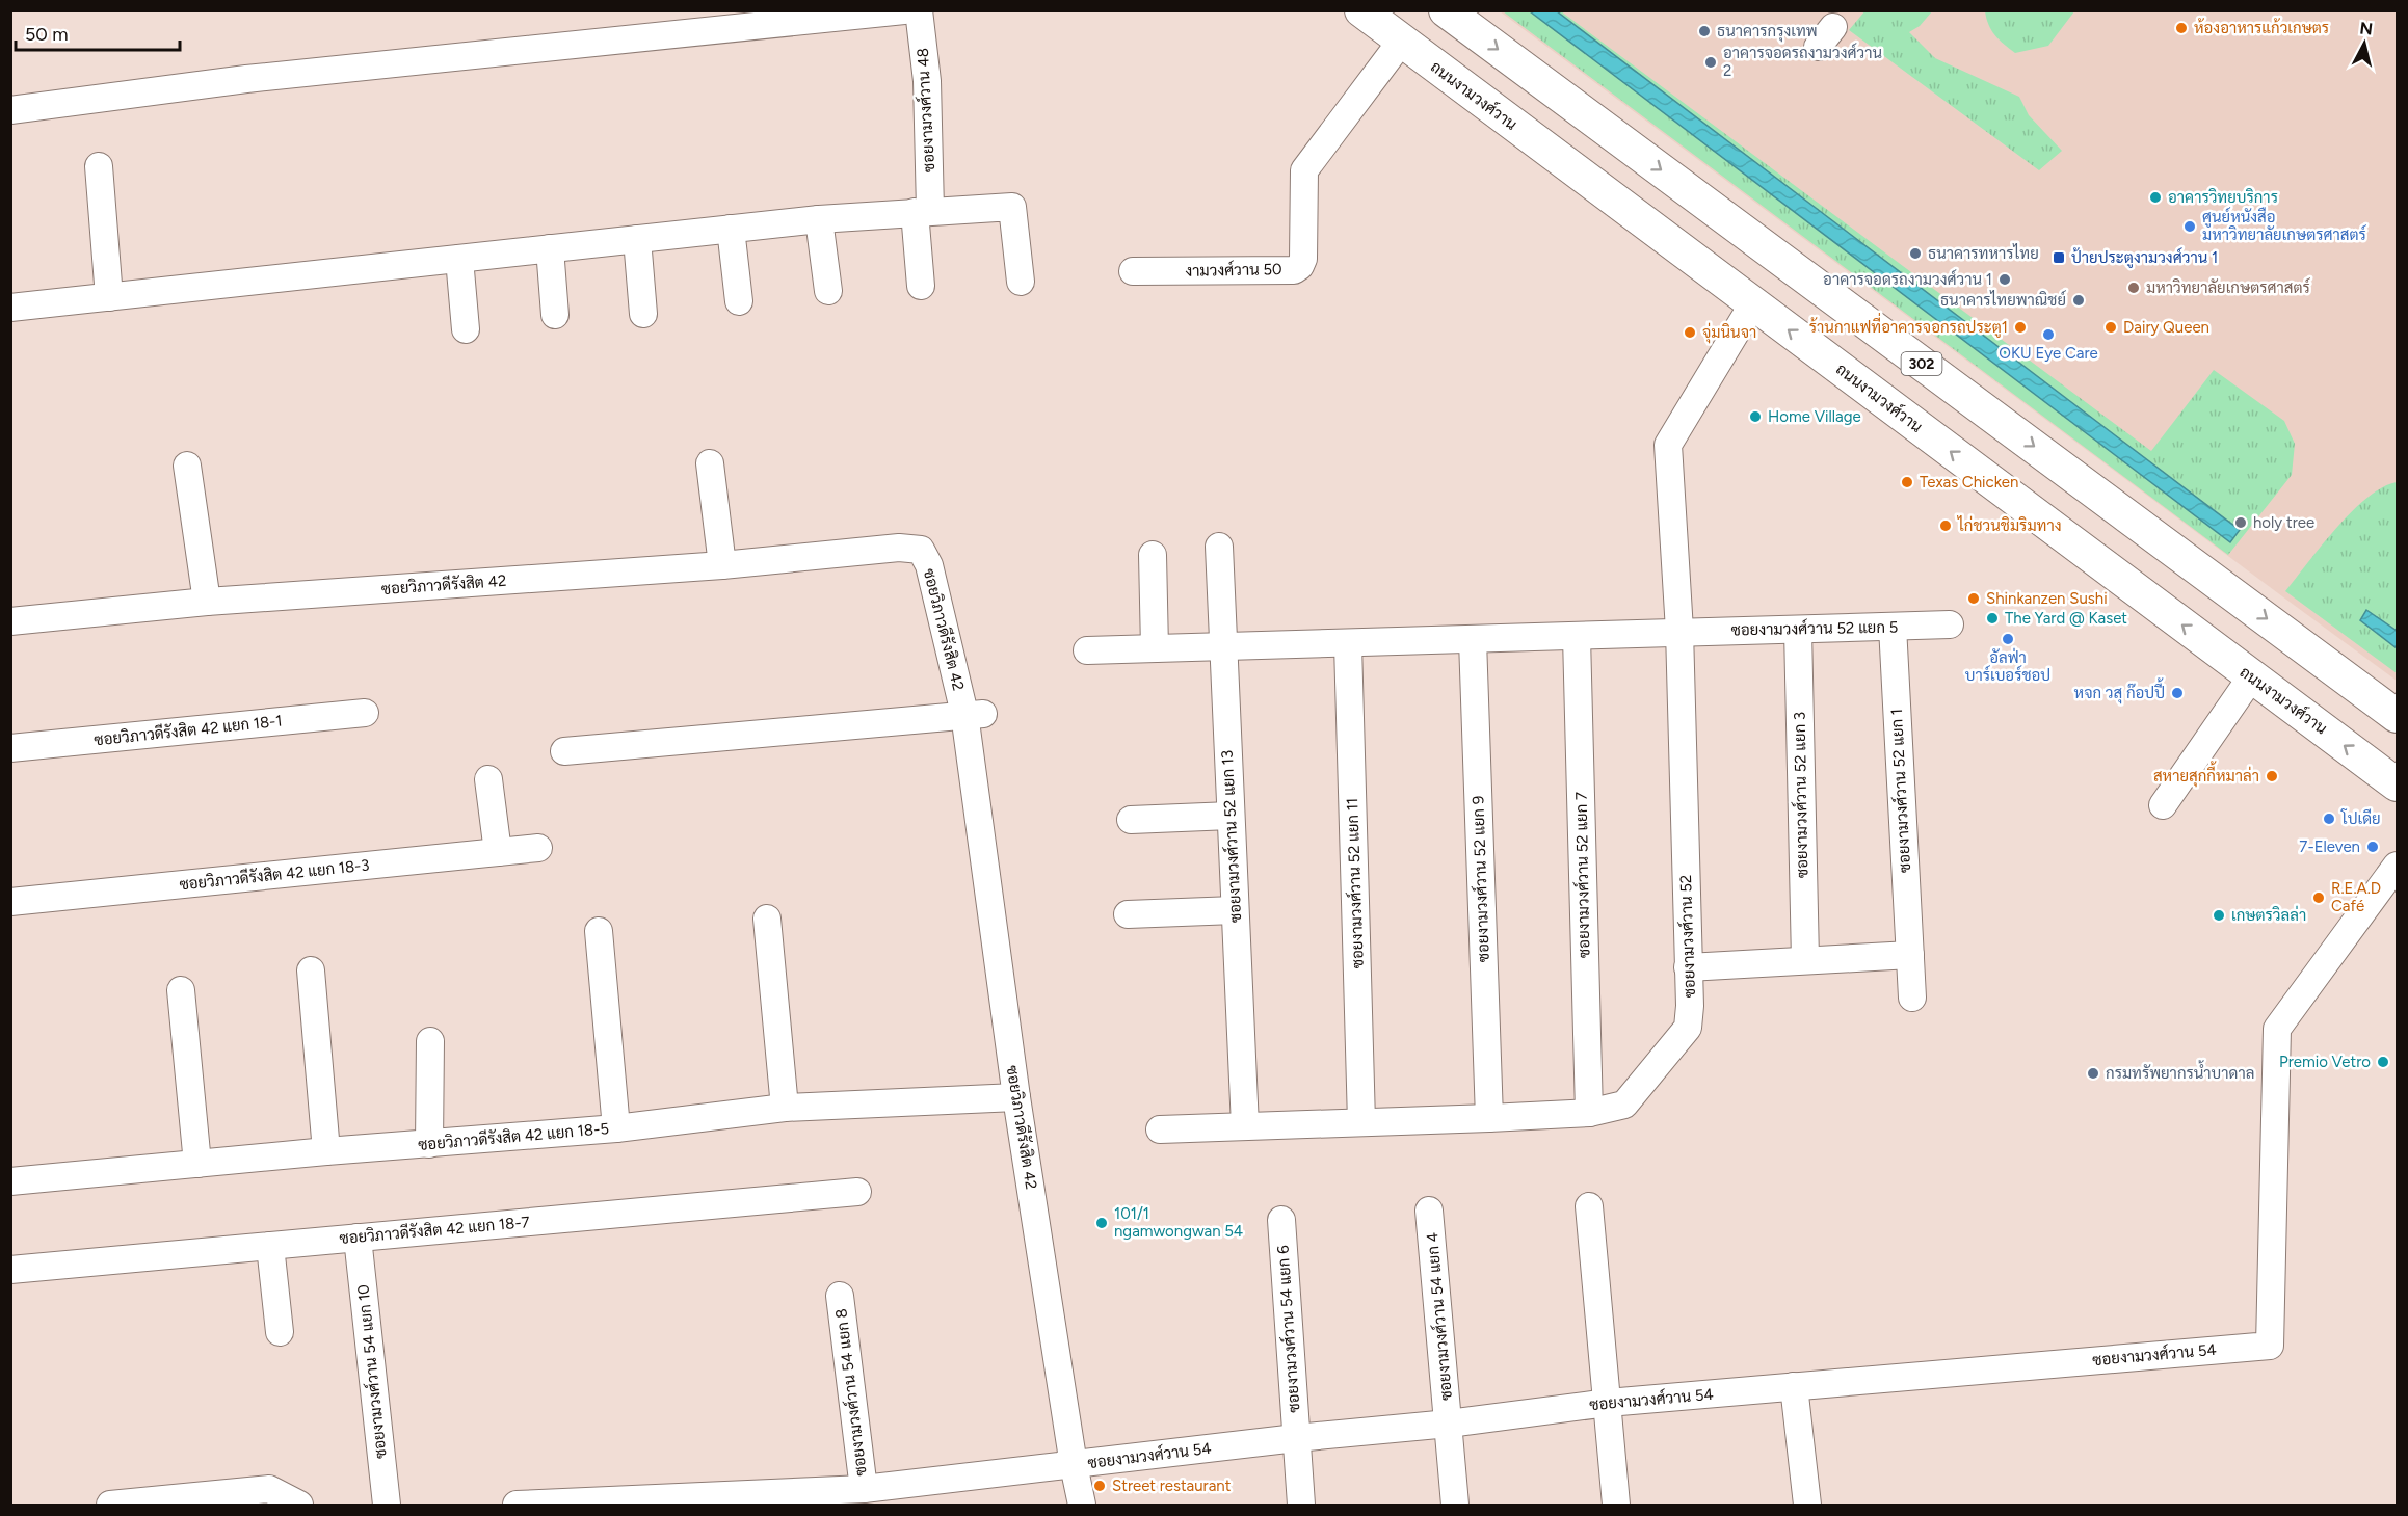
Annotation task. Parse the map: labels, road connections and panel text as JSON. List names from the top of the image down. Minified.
{"streets":{"main road":["ถนนงามวงศ์วาน","302"],"street":["ซอยงามวงศ์วาน 48","งามวงศ์วาน 50","ซอยวิภาวดีรังสิต 42","ซอยงามวงศ์วาน 52 แยก 5","ซอยวิภาวดีรังสิต 42 แยก 18-1","ซอยงามวงศ์วาน 52 แยก 1","ซอยงามวงศ์วาน 52 แยก 3","ซอยงามวงศ์วาน 52 แยก 13","ซอยวิภาวดีรังสิต 42 แยก 18-3","ซอยงามวงศ์วาน 52 แยก 7","ซอยงามวงศ์วาน 52 แยก 9","ซอยงามวงศ์วาน 52 แยก 11","ซอยงามวงศ์วาน 52","ซอยวิภาวดีรังสิต 42 แยก 18-5","ซอยวิภาวดีรังสิต 42 แยก 18-7","ซอยงามวงศ์วาน 54 แยก 4","ซอยงามวงศ์วาน 54 แยก 6","ซอยงามวงศ์วาน 54","ซอยงามวงศ์วาน 54 แยก 10","ซอยงามวงศ์วาน 54 แยก 8"]},"crossings":[["ถนนงามวงศ์วาน","งามวงศ์วาน 50"],["ถนนงามวงศ์วาน","ซอยงามวงศ์วาน 52"],["ซอยวิภาวดีรังสิต 42","ซอยวิภาวดีรังสิต 42 แยก 18-5"],["ซอยวิภาวดีรังสิต 42","ซอยงามวงศ์วาน 54"],["ซอยงามวงศ์วาน 52 แยก 5","ซอยงามวงศ์วาน 52 แยก 1"],["ซอยงามวงศ์วาน 52 แยก 5","ซอยงามวงศ์วาน 52 แยก 3"],["ซอยงามวงศ์วาน 52 แยก 5","ซอยงามวงศ์วาน 52 แยก 13"],["ซอยงามวงศ์วาน 52 แยก 5","ซอยงามวงศ์วาน 52 แยก 7"],["ซอยงามวงศ์วาน 52 แยก 5","ซอยงามวงศ์วาน 52 แยก 9"],["ซอยงามวงศ์วาน 52 แยก 5","ซอยงามวงศ์วาน 52 แยก 11"],["ซอยงามวงศ์วาน 52 แยก 5","ซอยงามวงศ์วาน 52"],["ซอยงามวงศ์วาน 52 แยก 13","ซอยงามวงศ์วาน 52"],["ซอยงามวงศ์วาน 52 แยก 7","ซอยงามวงศ์วาน 52"],["ซอยงามวงศ์วาน 52 แยก 9","ซอยงามวงศ์วาน 52"],["ซอยงามวงศ์วาน 52 แยก 11","ซอยงามวงศ์วาน 52"],["ซอยวิภาวดีรังสิต 42 แยก 18-7","ซอยงามวงศ์วาน 54 แยก 10"],["ซอยงามวงศ์วาน 54 แยก 4","ซอยงามวงศ์วาน 54"],["ซอยงามวงศ์วาน 54 แยก 6","ซอยงามวงศ์วาน 54"],["ซอยงามวงศ์วาน 54","ซอยงามวงศ์วาน 54 แยก 8"]],"places":{"other":["ห้องอาหารแก้วเกษตร","ธนาคารกรุงเทพ","อาคารจอดรถงามวงศ์วาน 2","อาคารวิทยบริการ","ศูนย์หนังสือ มหาวิทยาลัยเกษตรศาสตร์","ธนาคารทหารไทย","อาคารจอดรถงามวงศ์วาน 1","มหาวิทยาลัยเกษตรศาสตร์","ธนาคารไทยพาณิชย์","ร้านกาแฟที่อาคารจอกรถประตู1","Dairy Queen","จุ่มนินจา","OKU Eye Care","Home Village","Texas Chicken","holy tree","ไก่ชวนชิมริมทาง","Shinkanzen Sushi","The Yard @ Kaset","อัลฟ่า บาร์เบอร์ชอป","หจก วสุ ก๊อปปี้","สหายสุกกี้หมาล่า","โปเดีย","7-Eleven","R.E.A.D Café","เกษตรวิลล่า","Premio Vetro","กรมทรัพยากรน้ำบาดาล","101/1 ngamwongwan 54","Street restaurant"],"transit":["ป้ายประตูงามวงศ์วาน 1"]},"scale_bar":"50 m","north":"top"}
